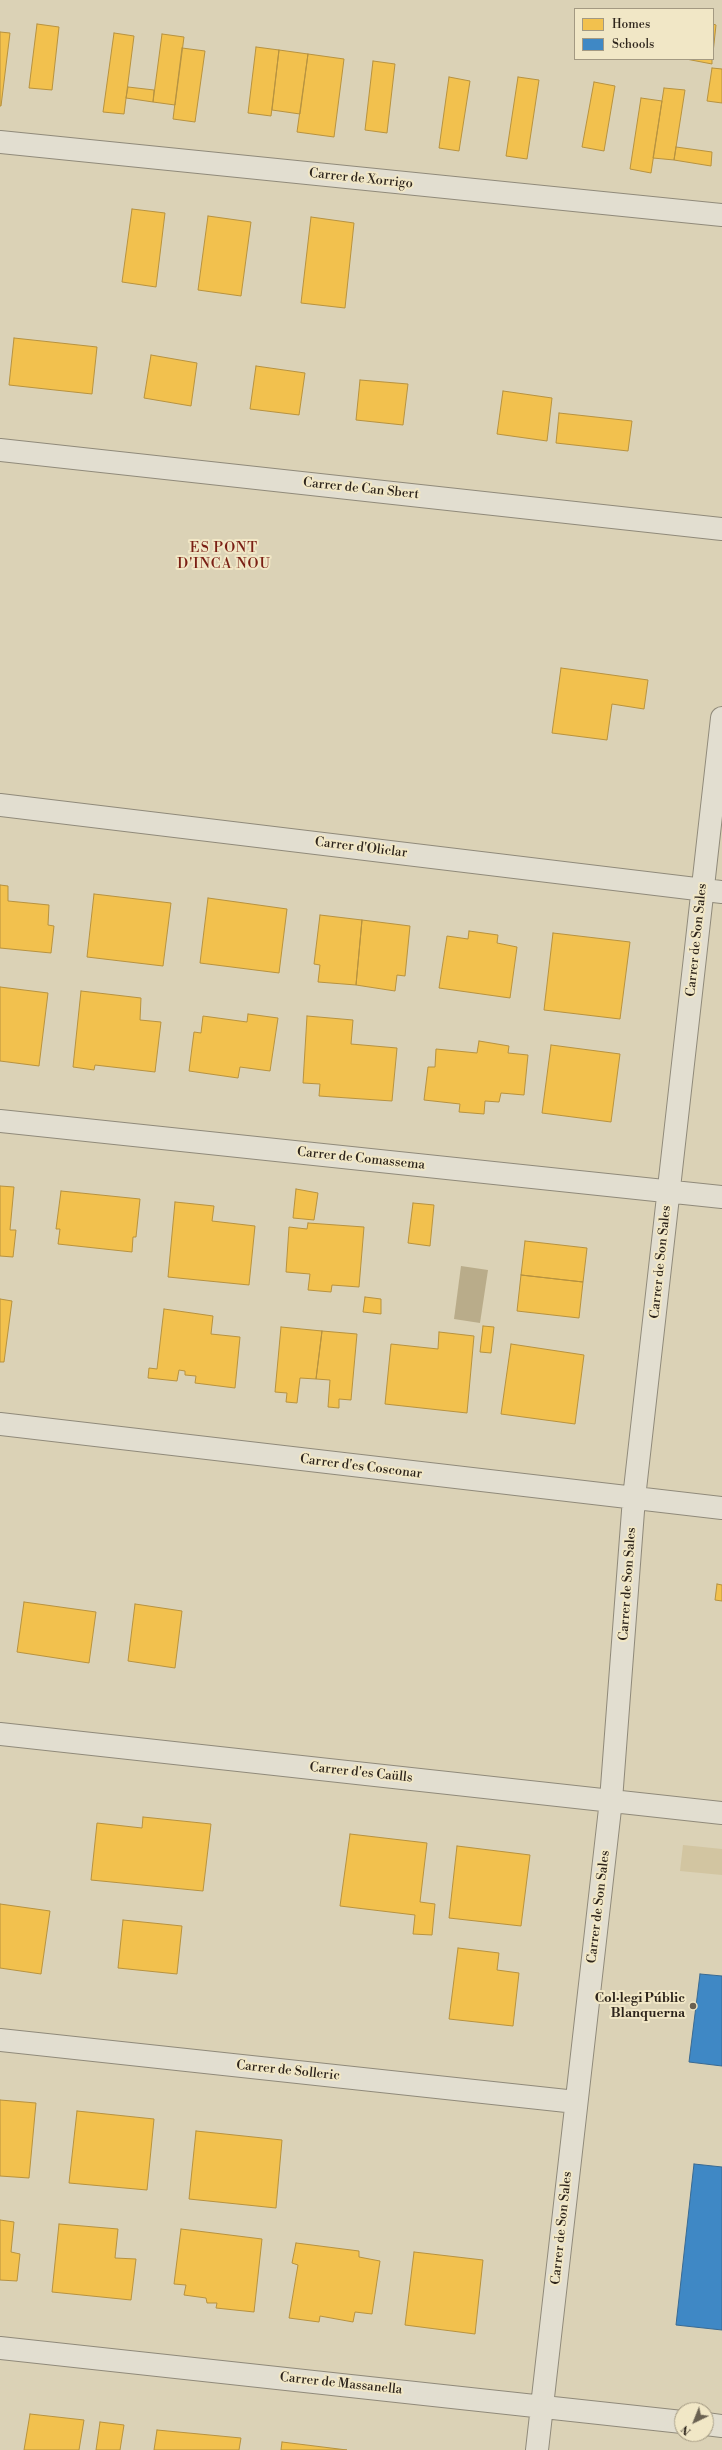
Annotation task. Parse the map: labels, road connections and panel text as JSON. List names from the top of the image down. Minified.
{"streets":{"street":["Carrer de Xorrigo","Carrer de Can Sbert","Carrer d'Oliclar","Carrer de Son Sales","Carrer de Comassema","Carrer d'es Cosconar","Carrer d'es Caülls","Carrer de Solleric","Carrer de Massanella"]},"crossings":[["Carrer d'Oliclar","Carrer de Son Sales"],["Carrer de Son Sales","Carrer de Comassema"],["Carrer de Son Sales","Carrer d'es Cosconar"],["Carrer de Son Sales","Carrer d'es Caülls"],["Carrer de Son Sales","Carrer de Solleric"],["Carrer de Son Sales","Carrer de Massanella"]],"districts":["ES PONT D'INCA NOU"],"places":["Col·legi Públic Blanquerna"],"legend":["Homes","Schools"],"north":"bottom left"}
